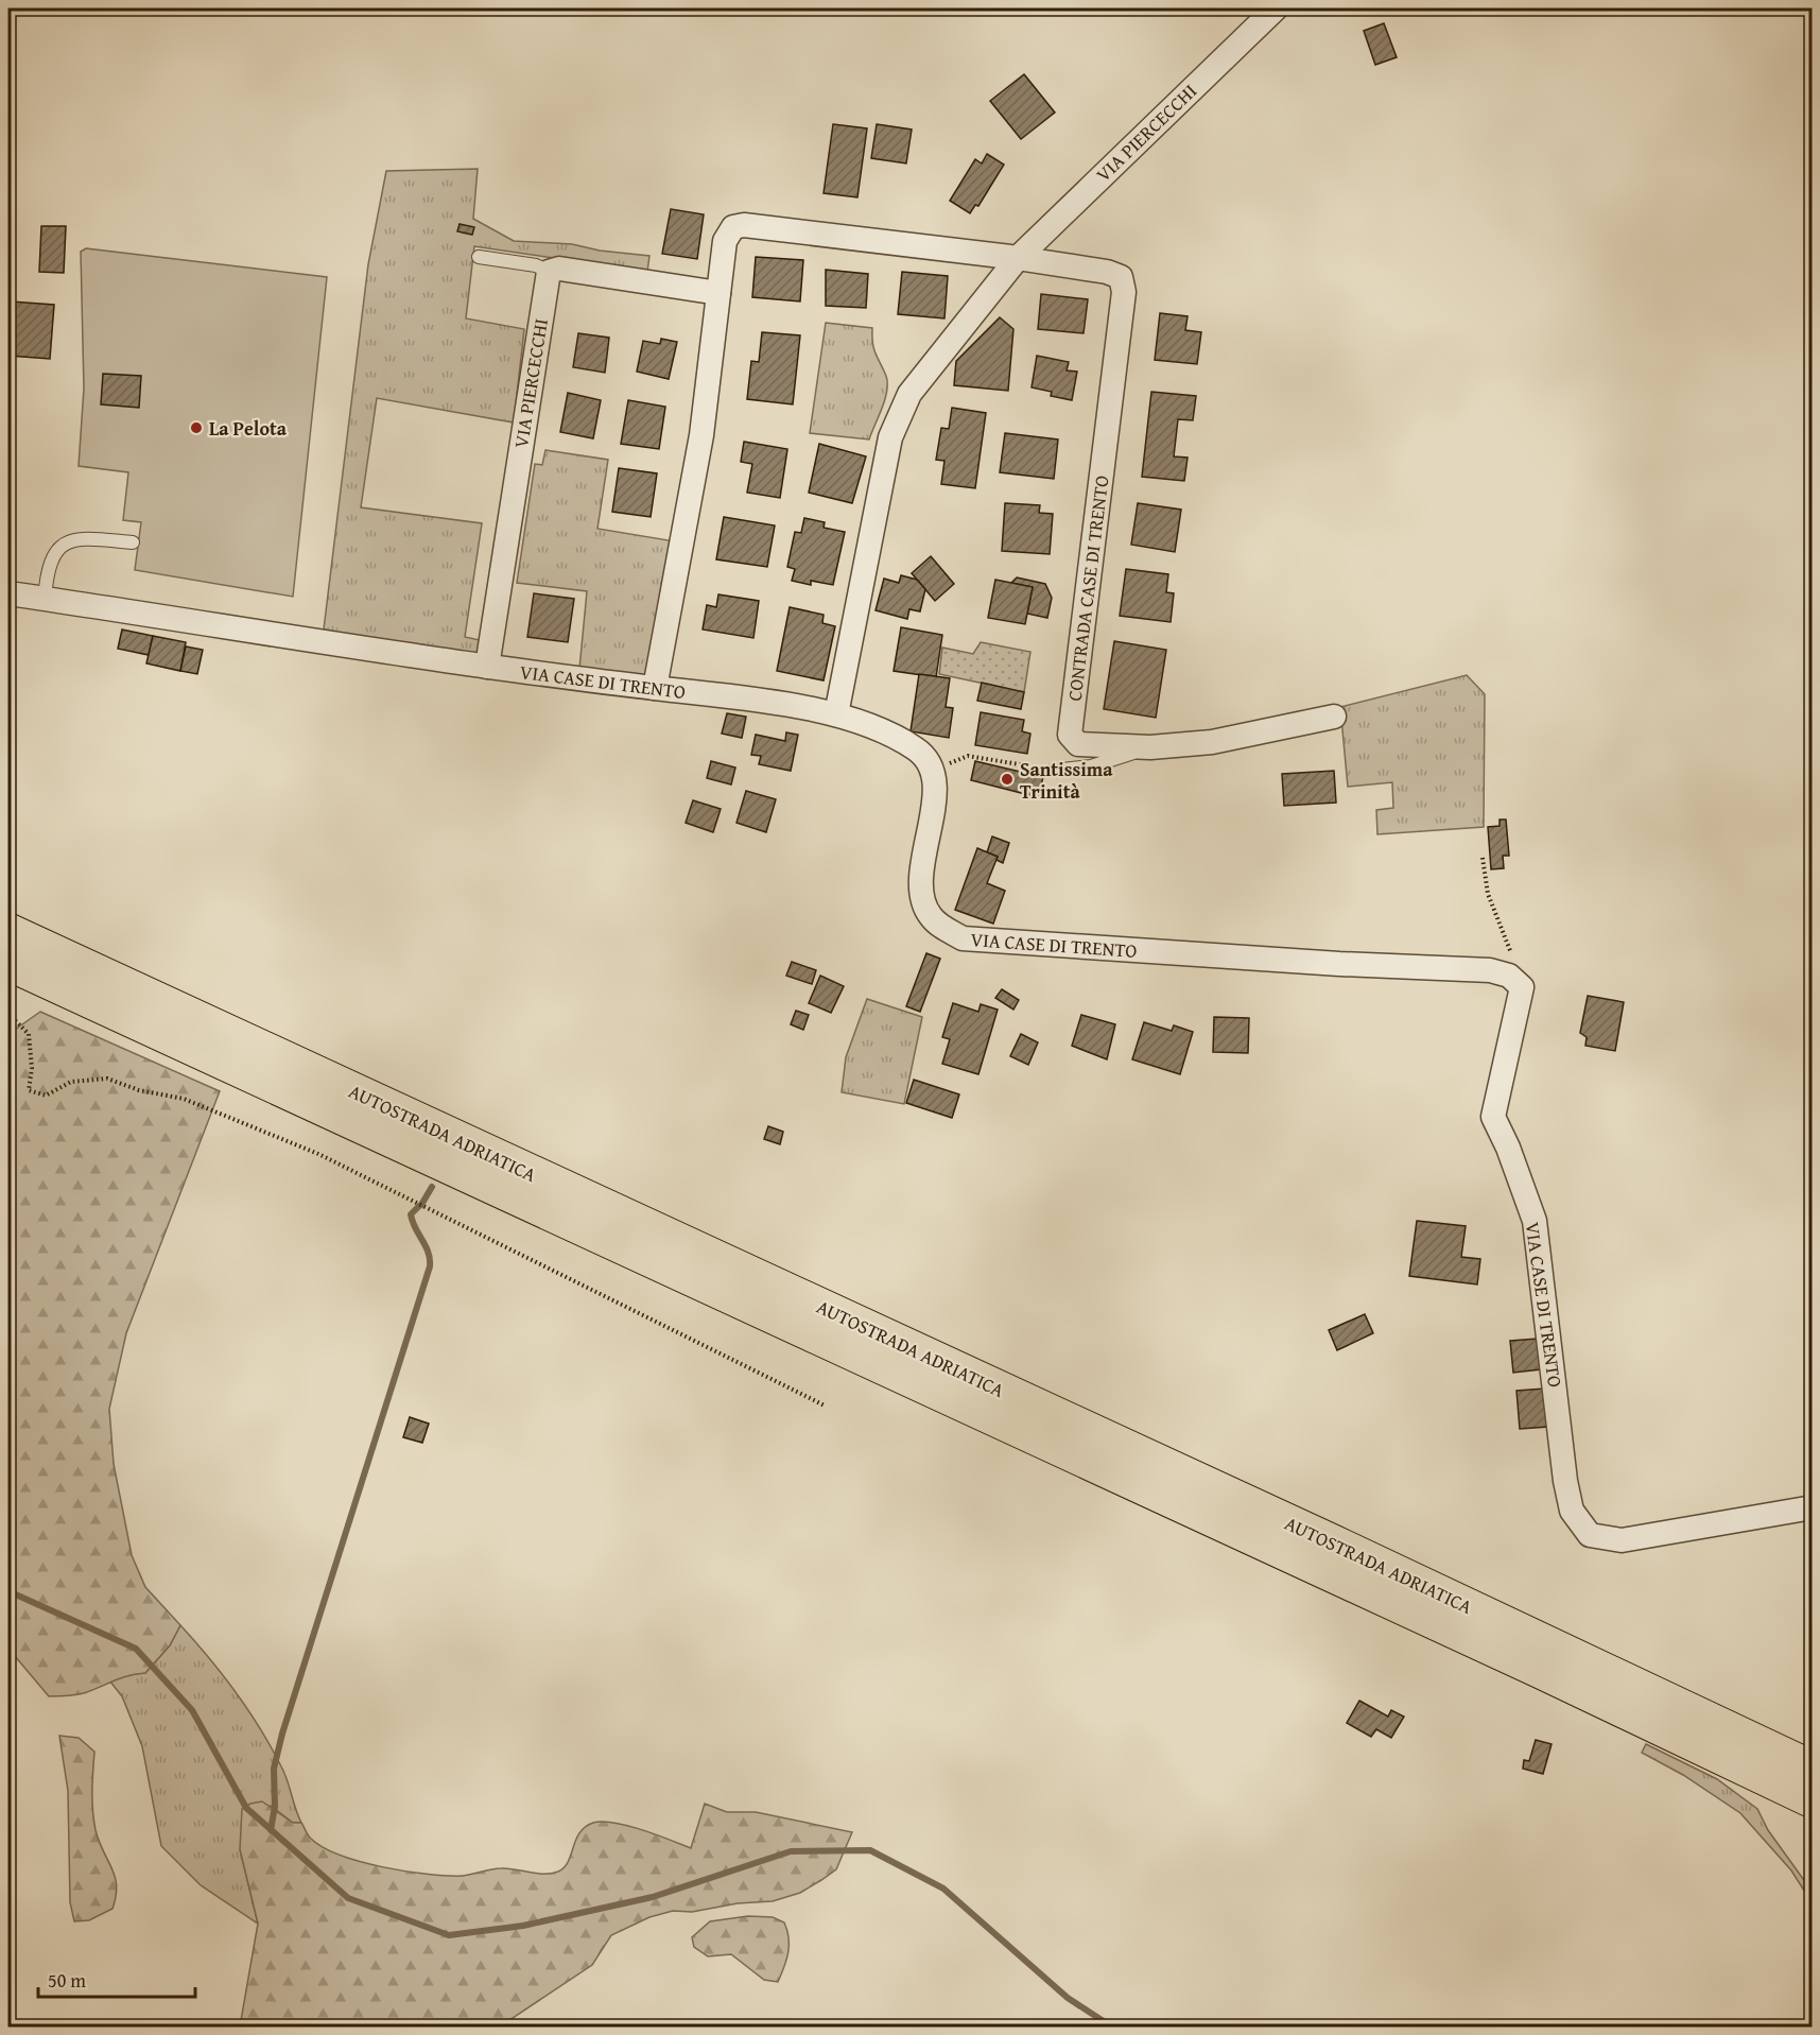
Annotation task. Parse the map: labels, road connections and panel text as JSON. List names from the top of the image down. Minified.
{"streets":{"highway":["AUTOSTRADA ADRIATICA"],"street":["VIA PIERCECCHI","CONTRADA CASE DI TRENTO","VIA CASE DI TRENTO"]},"crossings":[["VIA PIERCECCHI","CONTRADA CASE DI TRENTO"],["VIA PIERCECCHI","VIA CASE DI TRENTO"]],"places":["La Pelota","Santissima Trinità"],"scale_bar":"50 m"}
